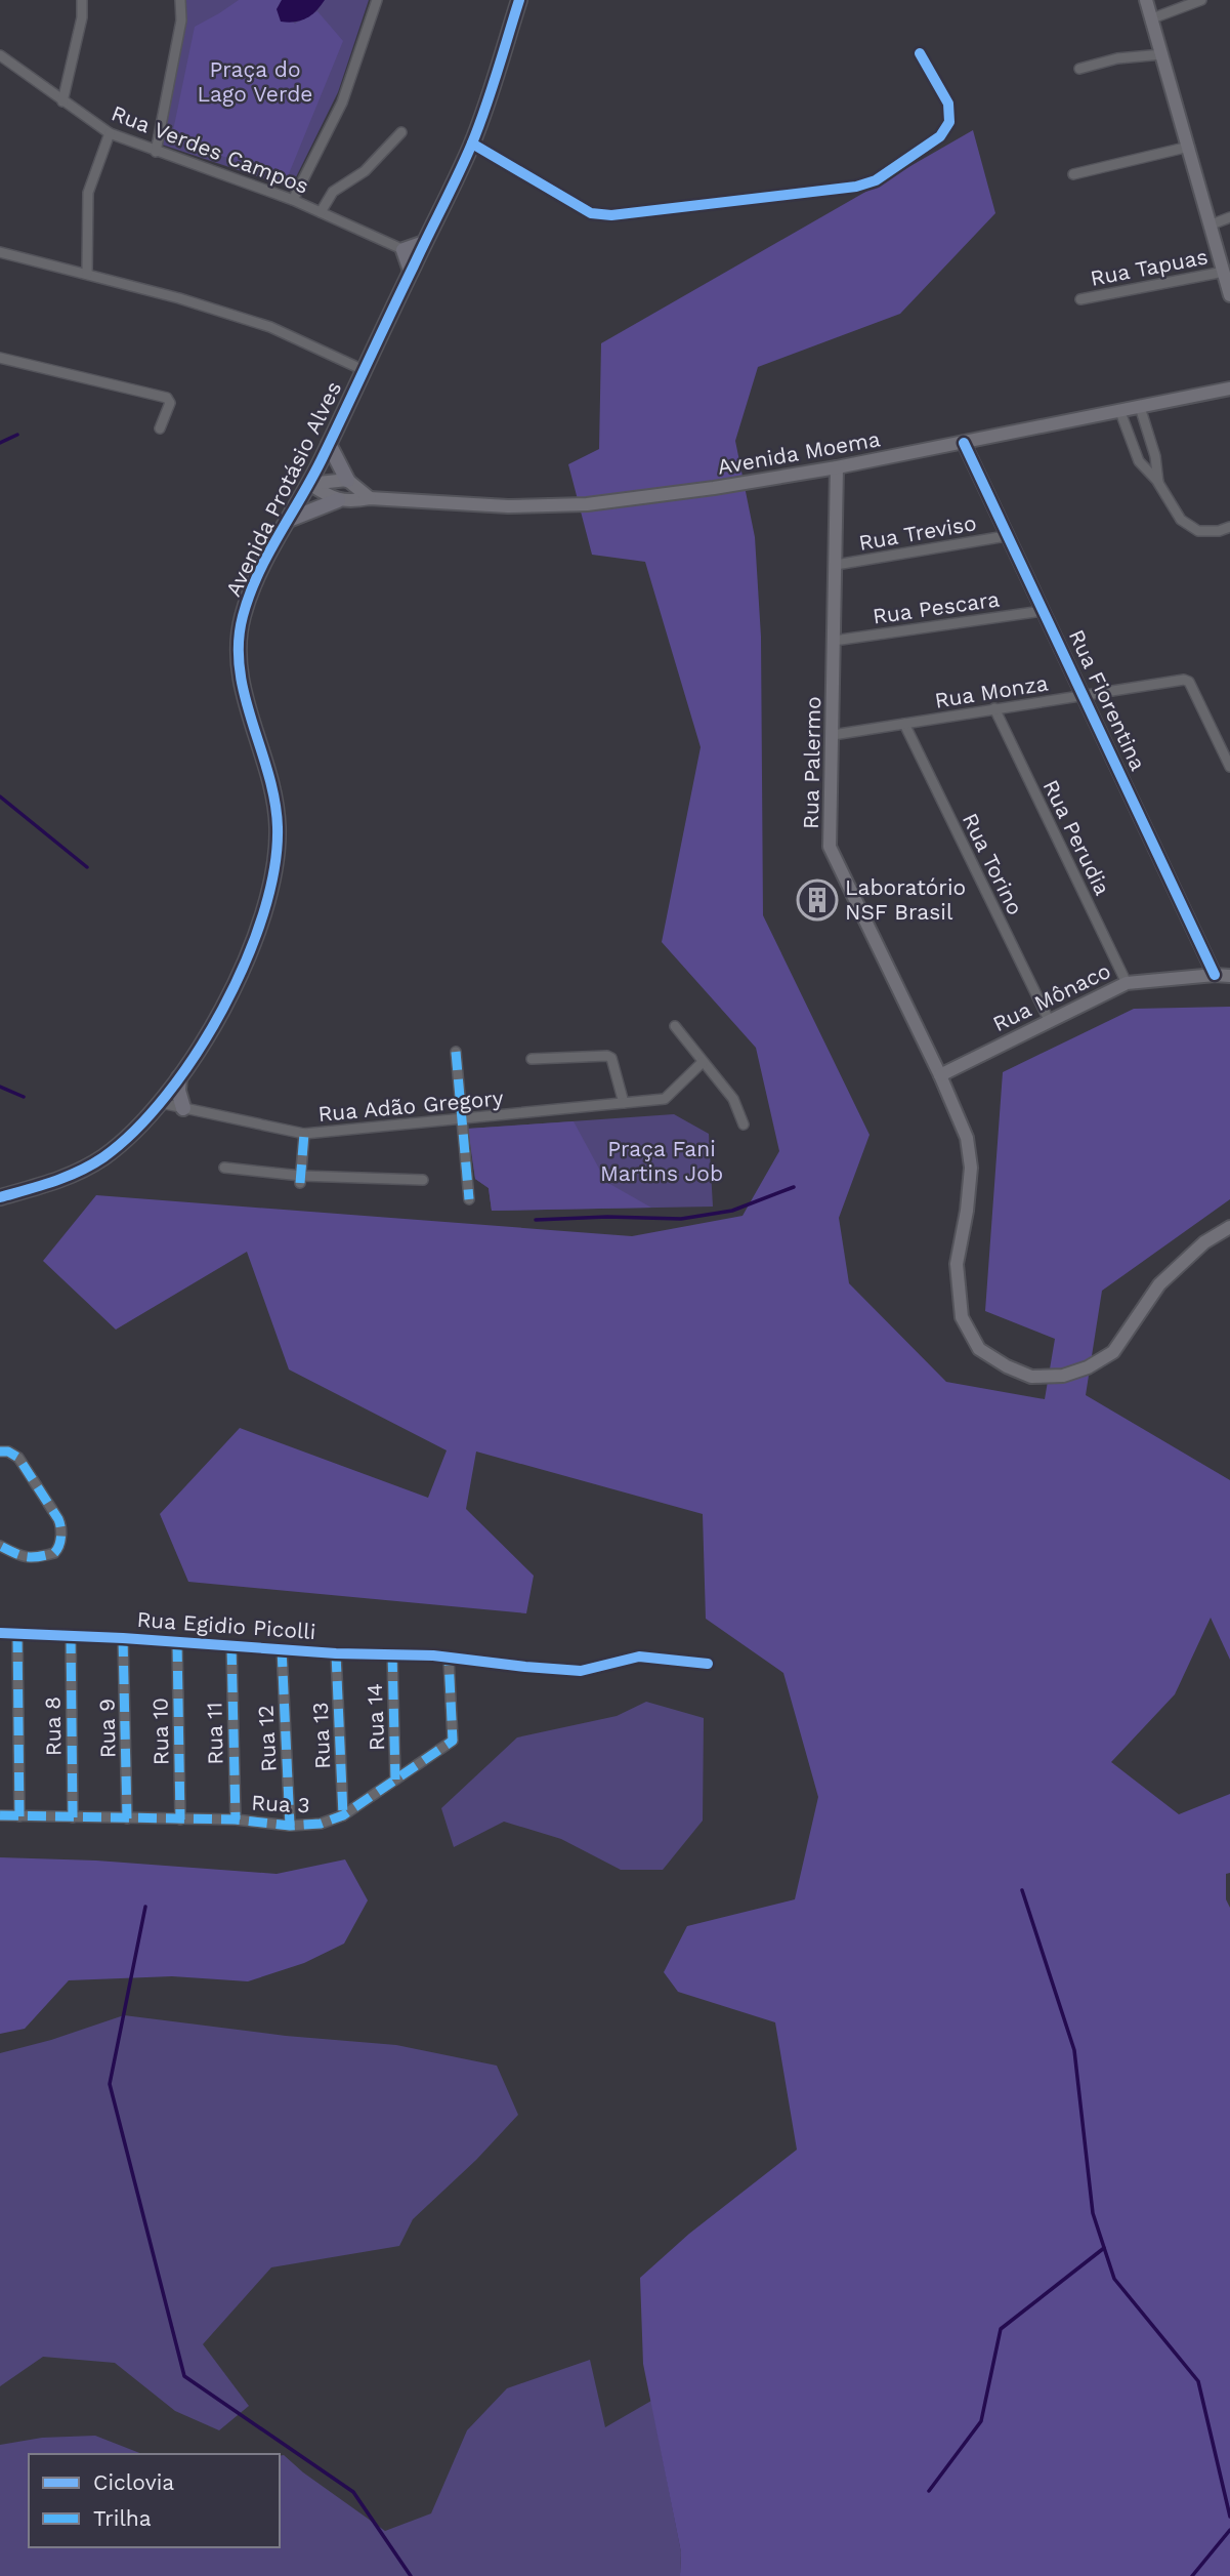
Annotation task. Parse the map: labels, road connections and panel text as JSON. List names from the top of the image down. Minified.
{"streets":{"main road":["Avenida Moema","Avenida Protásio Alves","Rua Fiorentina","Rua Palermo","Rua Mônaco"],"street":["Rua Verdes Campos","Rua Tapuas","Rua Treviso","Rua Pescara","Rua Monza","Rua Perudia","Rua Torino","Rua Adão Gregory","Rua Egidio Picolli","Rua 14","Rua 8","Rua 9","Rua 10","Rua 11","Rua 13","Rua 12","Rua 3"]},"crossings":[["Rua Verdes Campos","Avenida Protásio Alves"],["Avenida Moema","Rua Fiorentina"],["Avenida Moema","Rua Palermo"],["Avenida Protásio Alves","Rua Adão Gregory"],["Rua Treviso","Rua Fiorentina"],["Rua Treviso","Rua Palermo"],["Rua Pescara","Rua Fiorentina"],["Rua Pescara","Rua Palermo"],["Rua Monza","Rua Fiorentina"],["Rua Monza","Rua Palermo"],["Rua Monza","Rua Perudia"],["Rua Monza","Rua Torino"],["Rua Fiorentina","Rua Mônaco"],["Rua Palermo","Rua Mônaco"],["Rua Perudia","Rua Mônaco"],["Rua Torino","Rua Mônaco"],["Rua Egidio Picolli","Rua 14"],["Rua Egidio Picolli","Rua 8"],["Rua Egidio Picolli","Rua 9"],["Rua Egidio Picolli","Rua 10"],["Rua Egidio Picolli","Rua 11"],["Rua Egidio Picolli","Rua 13"],["Rua Egidio Picolli","Rua 12"],["Rua Egidio Picolli","Rua 3"],["Rua 14","Rua 3"],["Rua 8","Rua 3"],["Rua 9","Rua 3"],["Rua 10","Rua 3"],["Rua 11","Rua 3"],["Rua 13","Rua 3"],["Rua 12","Rua 3"]],"parks":["Praça do Lago Verde","Praça Fani Martins Job"],"places":{"building":["Laboratório NSF Brasil"]},"legend":["Ciclovia","Trilha"]}
